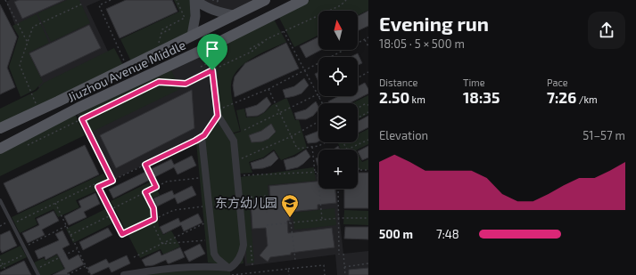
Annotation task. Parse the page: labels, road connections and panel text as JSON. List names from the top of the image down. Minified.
{"streets":{"main road":["Jiuzhou Avenue Middle"]},"places":{"school or university":["东方幼儿园"]},"north":"top","page":{"heading":["Evening run","18:05 · 5 × 500 m"],"map_buttons":"+","stats":[["Distance","2.50 km"],["Time","18:35"],["Pace","7:26 /km"]],"chart":["Elevation","51–57 m"],"list":[{"name":"500 m","note":"7:48"}]}}
